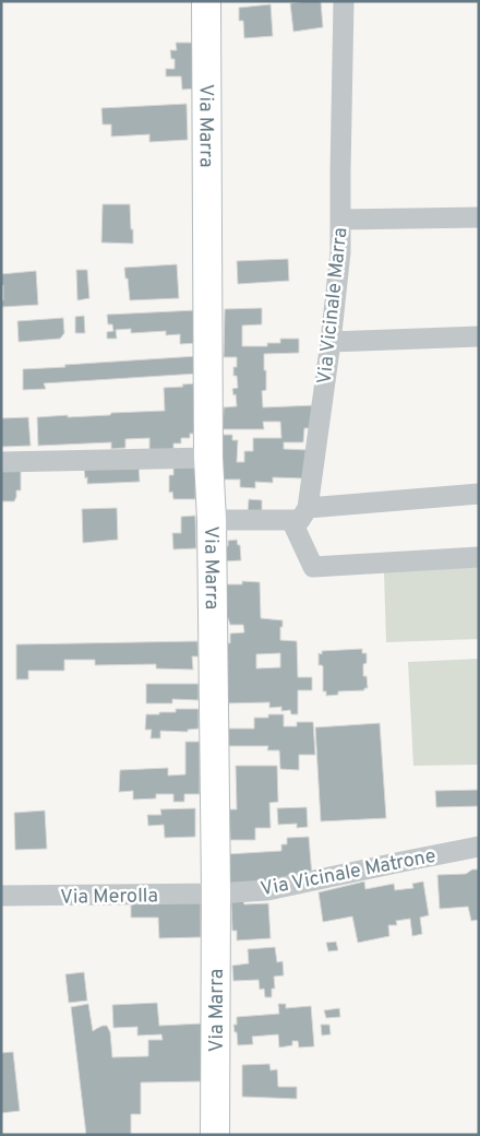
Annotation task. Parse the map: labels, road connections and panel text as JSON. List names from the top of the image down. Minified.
{"streets":{"main road":["Via Marra"],"street":["Via Vicinale Marra","Via Vicinale Matrone","Via Merolla"]},"crossings":[["Via Marra","Via Vicinale Matrone"],["Via Marra","Via Merolla"],["Via Vicinale Matrone","Via Merolla"]]}
